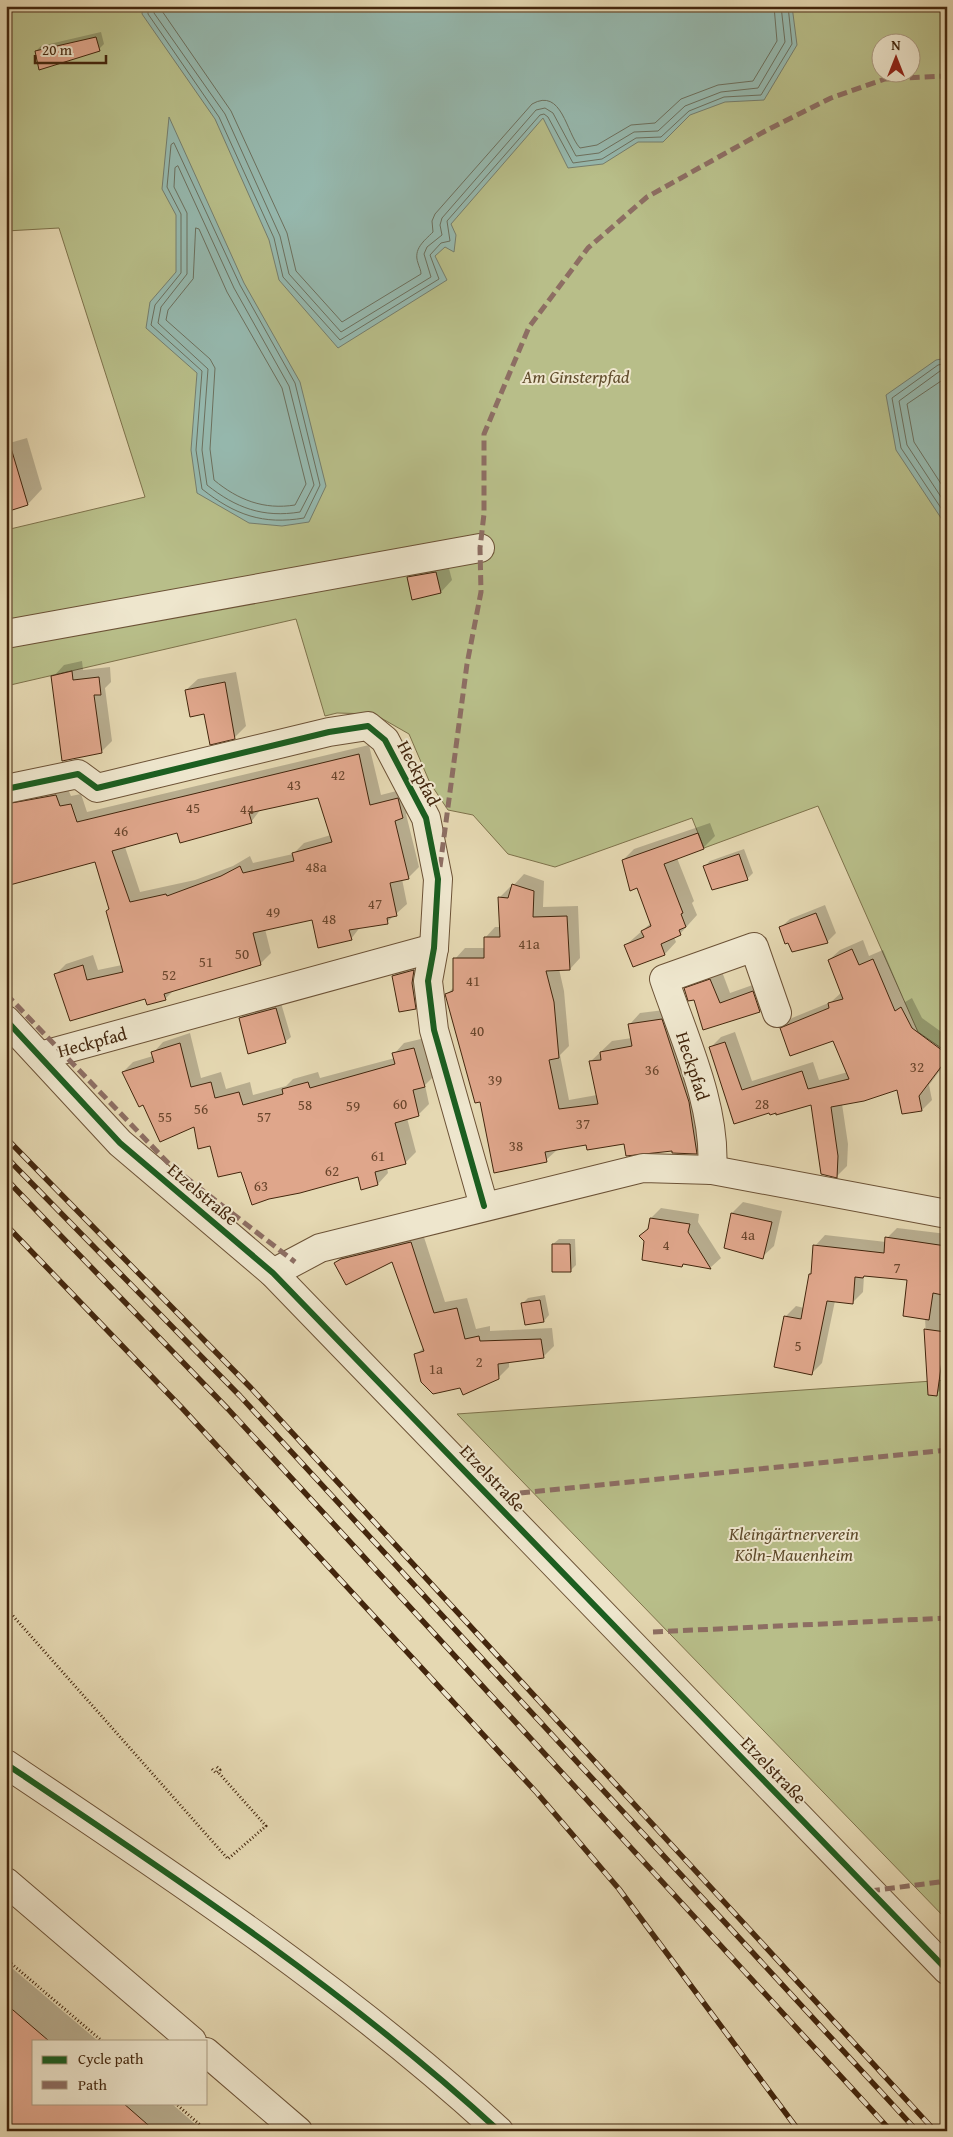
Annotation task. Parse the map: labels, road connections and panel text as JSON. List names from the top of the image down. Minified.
{"streets":{"street":["Heckpfad","Etzelstraße"]},"crossings":[["Heckpfad","Etzelstraße"]],"parks":["Am Ginsterpfad","Kleingärtnerverein Köln-Mauenheim"],"house_numbers":["42","43","45","44","46","48a","47","49","48","41a","50","51","52","41","40","32","36","39","60","28","58","59","56","55","57","37","38","61","62","63","4a","4","7","5","2","1a"],"legend":["Cycle path","Path"],"scale_bar":"20 m","north":"top"}
